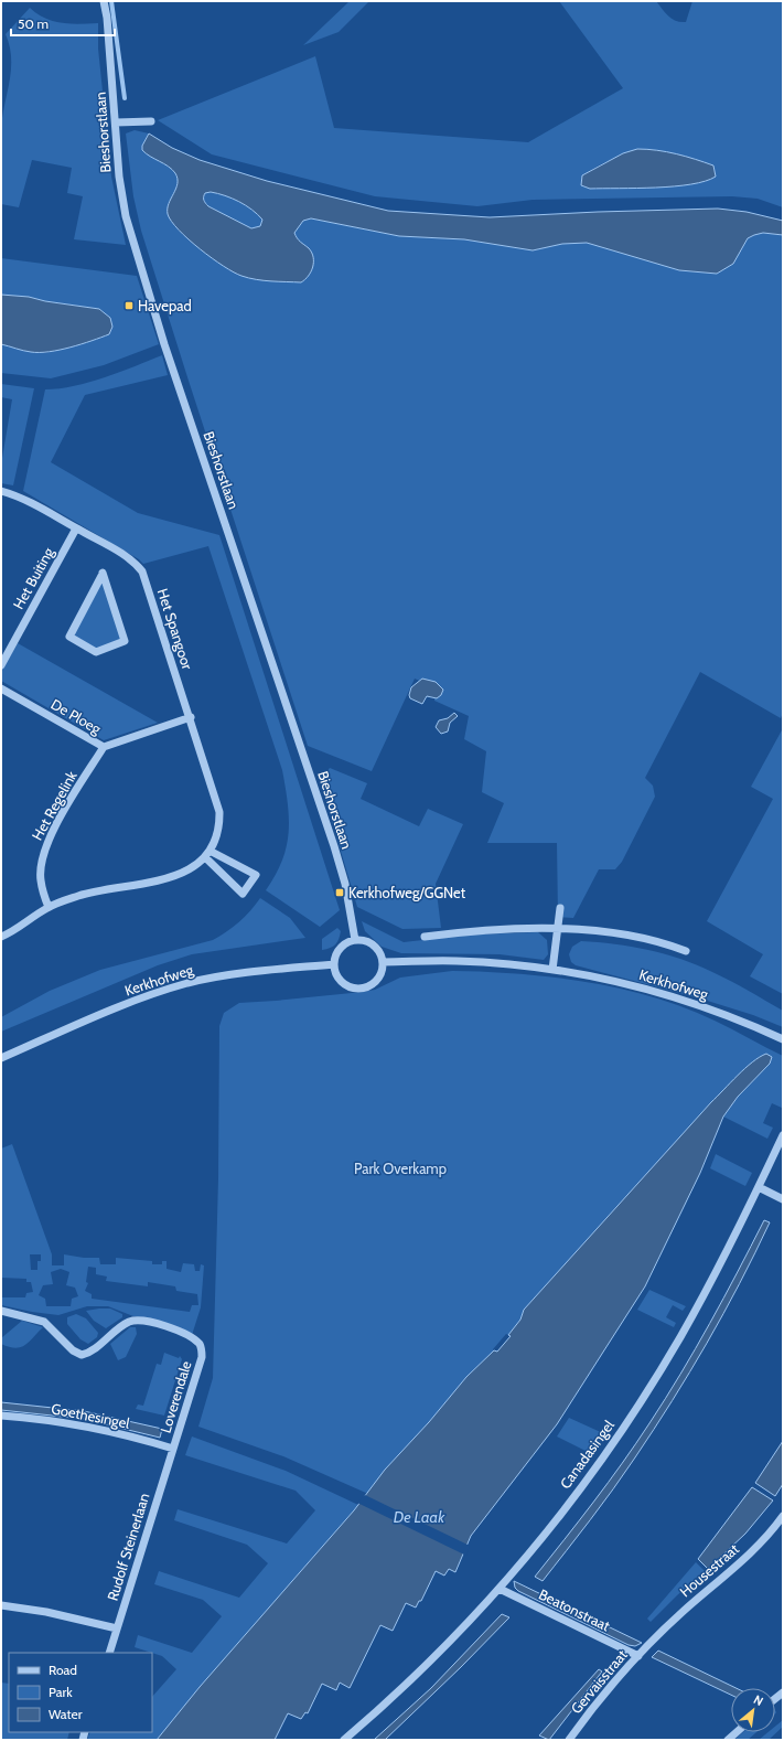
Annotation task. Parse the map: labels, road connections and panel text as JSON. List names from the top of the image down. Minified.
{"streets":{"street":["Bieshorstlaan","Het Buiting","Het Spangoor","De Ploeg","Het Regelink","Kerkhofweg","Loverendale","Goethesingel","Canadasingel","Rudolf Steinerlaan","Housestraat","Beatonstraat","Gervaisstraat"]},"crossings":[["Bieshorstlaan","Kerkhofweg"],["Het Buiting","Het Spangoor"],["Het Spangoor","De Ploeg"],["De Ploeg","Het Regelink"],["Loverendale","Goethesingel"],["Loverendale","Rudolf Steinerlaan"],["Goethesingel","Rudolf Steinerlaan"],["Canadasingel","Beatonstraat"],["Housestraat","Gervaisstraat"],["Beatonstraat","Gervaisstraat"]],"water":["De Laak"],"parks":["Park Overkamp"],"places":{"transit":["Havepad","Kerkhofweg/GGNet"]},"legend":["Road","Park","Water"],"scale_bar":"50 m","north":"top right"}
